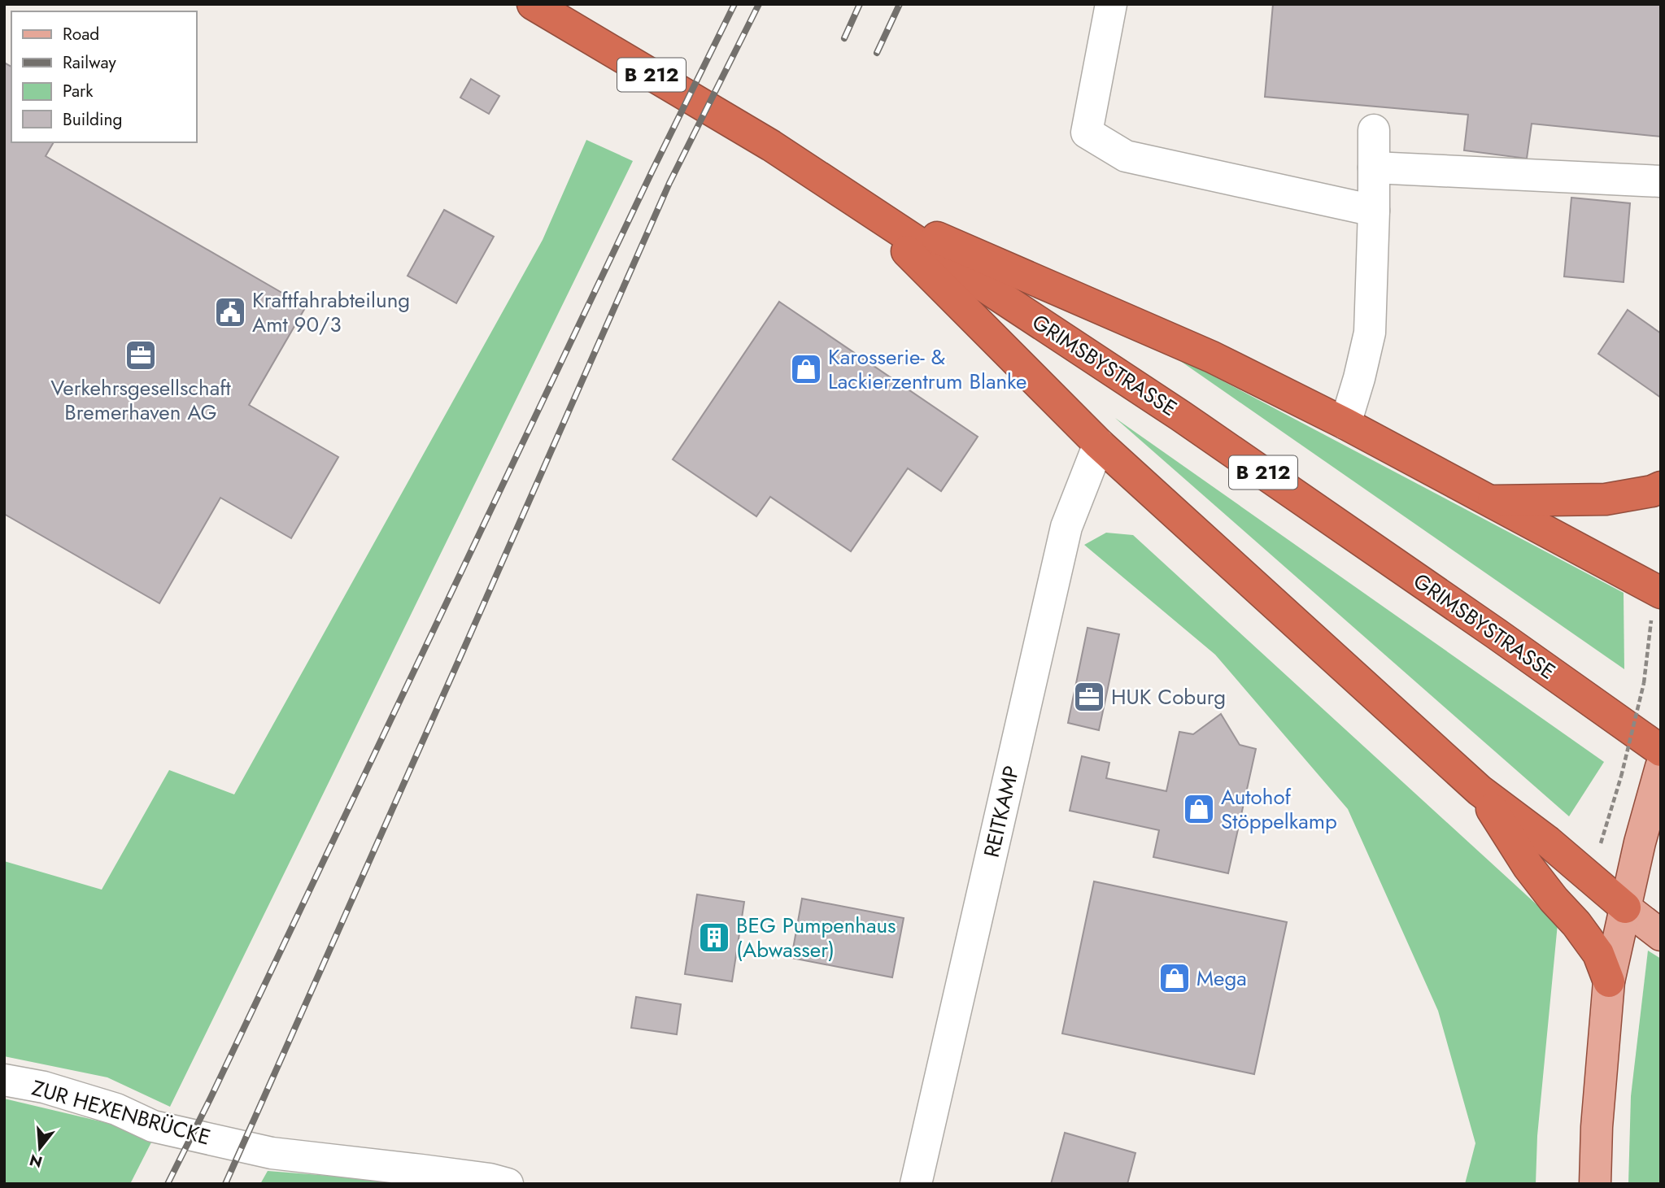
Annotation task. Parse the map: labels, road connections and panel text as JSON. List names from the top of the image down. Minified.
{"streets":{"highway":["B 212","GRIMSBYSTRASSE"],"street":["REITKAMP","ZUR HEXENBRÜCKE"]},"places":{"public building":["Kraftfahrabteilung Amt 90/3"],"office":["Verkehrsgesellschaft Bremerhaven AG","HUK Coburg"],"shop":["Karosserie- & Lackierzentrum Blanke","Autohof Stöppelkamp","Mega"],"building":["BEG Pumpenhaus (Abwasser)"]},"legend":["Road","Railway","Park","Building"],"north":"bottom"}
